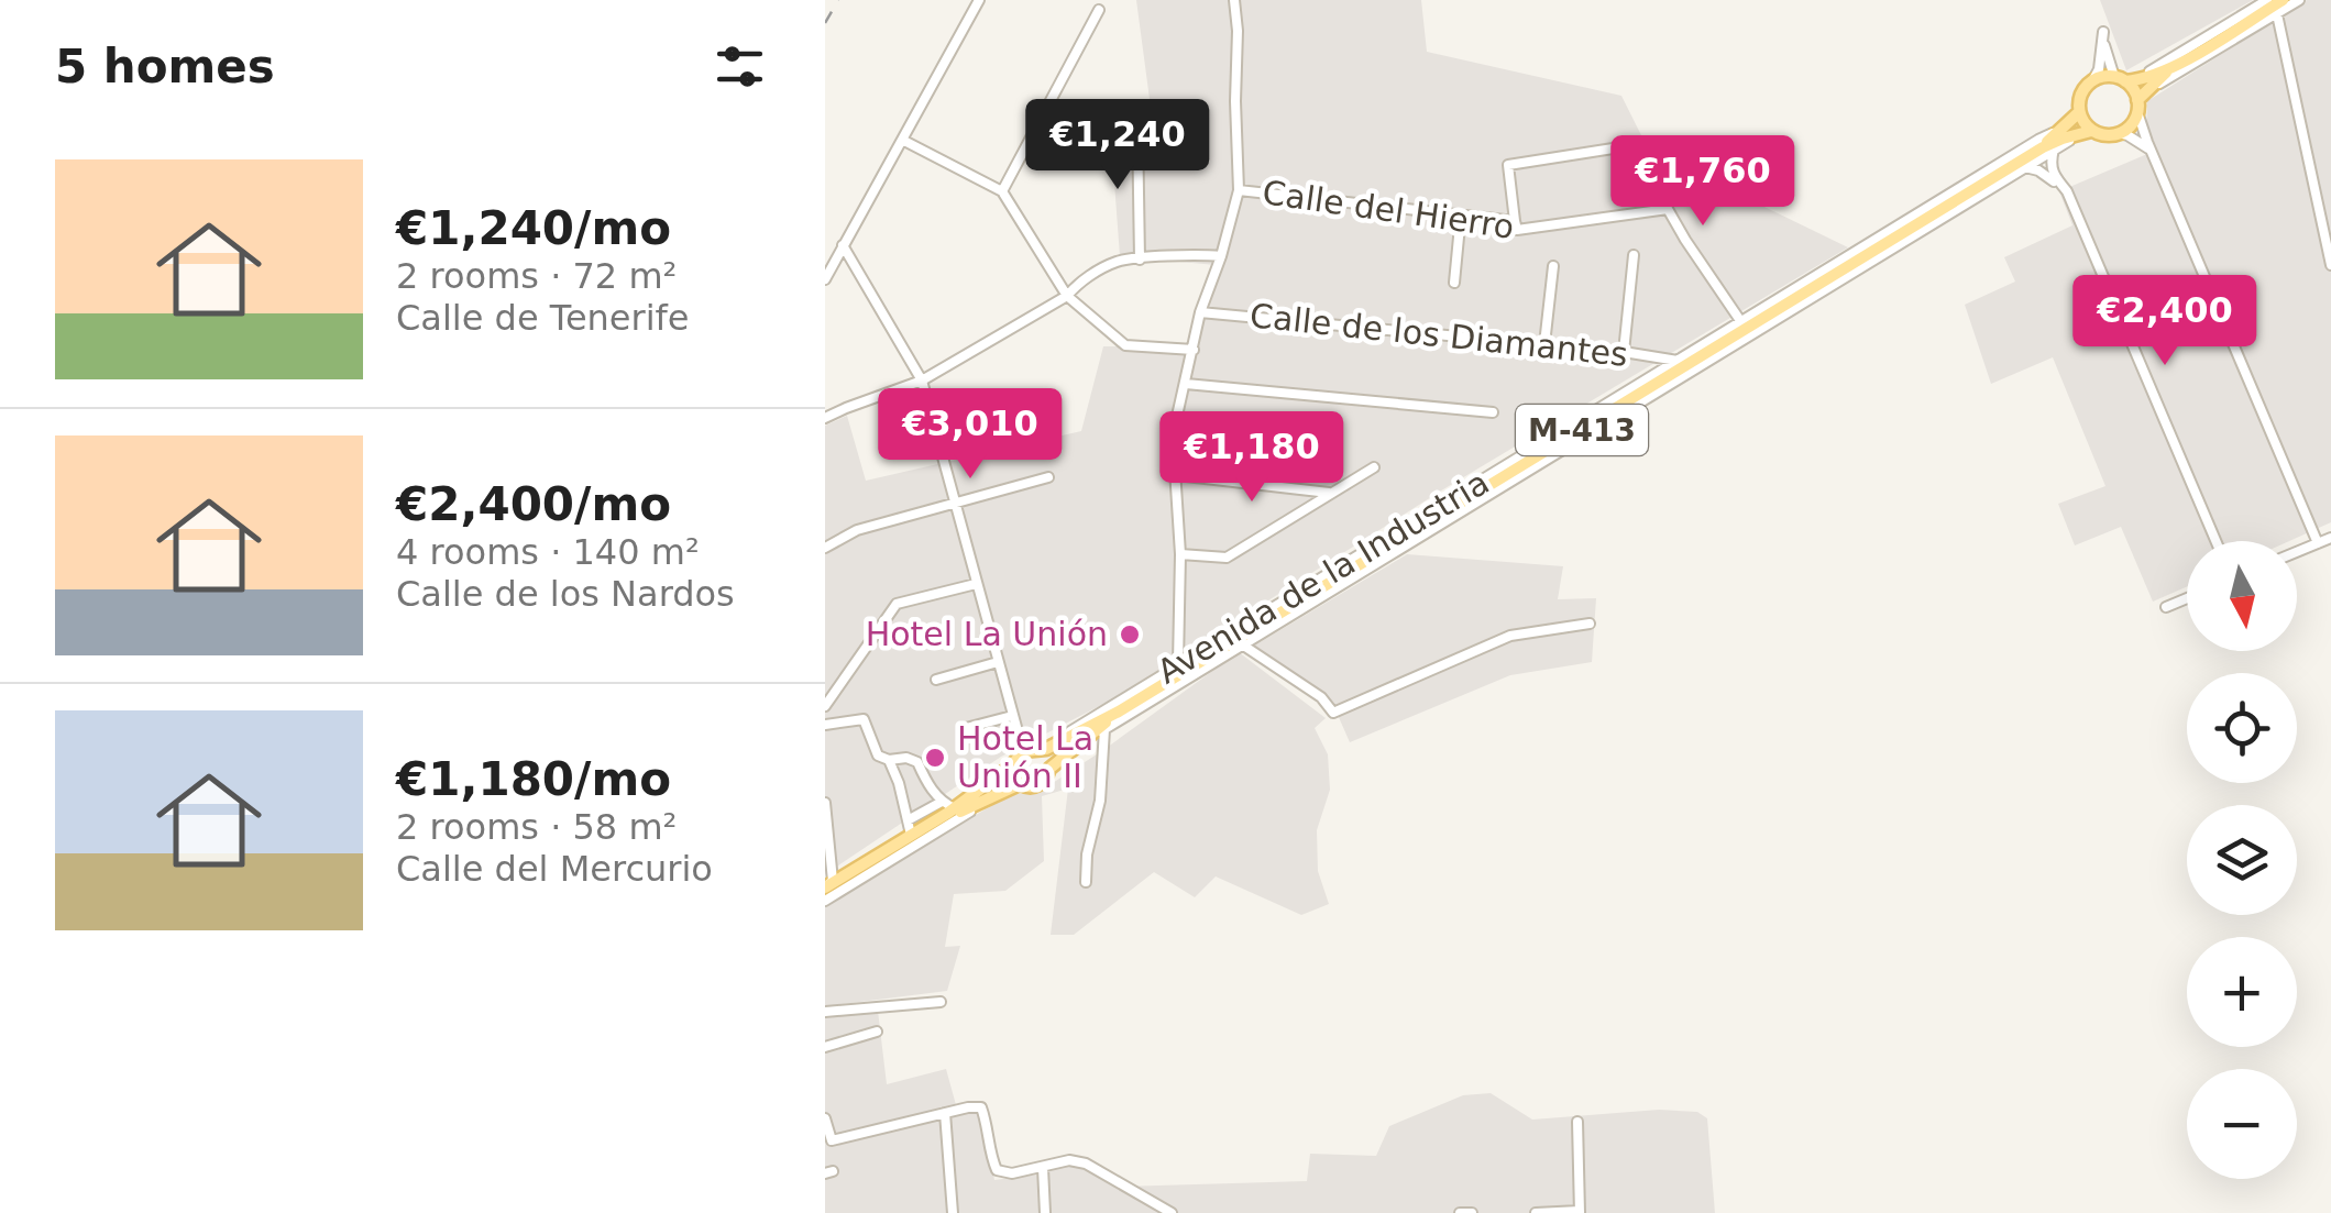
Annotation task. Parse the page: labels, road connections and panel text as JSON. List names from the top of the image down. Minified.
{"streets":{"main road":["M-413","Avenida de la Industria"],"street":["Calle del Hierro","Calle de los Diamantes"]},"crossings":[["Calle de los Diamantes","Avenida de la Industria"],["M-413","Avenida de la Industria"]],"places":["Hotel La Unión","Hotel La Unión II"],"north":"bottom","page":{"heading":"5 homes","price":["€1,240","€1,760","€2,400","€3,010","€1,180"],"list":[{"name":"€1,240/mo","note":"2 rooms · 72 m² · Calle de Tenerife"},{"name":"€2,400/mo","note":"4 rooms · 140 m² · Calle de los Nardos"},{"name":"€1,180/mo","note":"2 rooms · 58 m² · Calle del Mercurio"}],"map_buttons":["+","−"]}}
